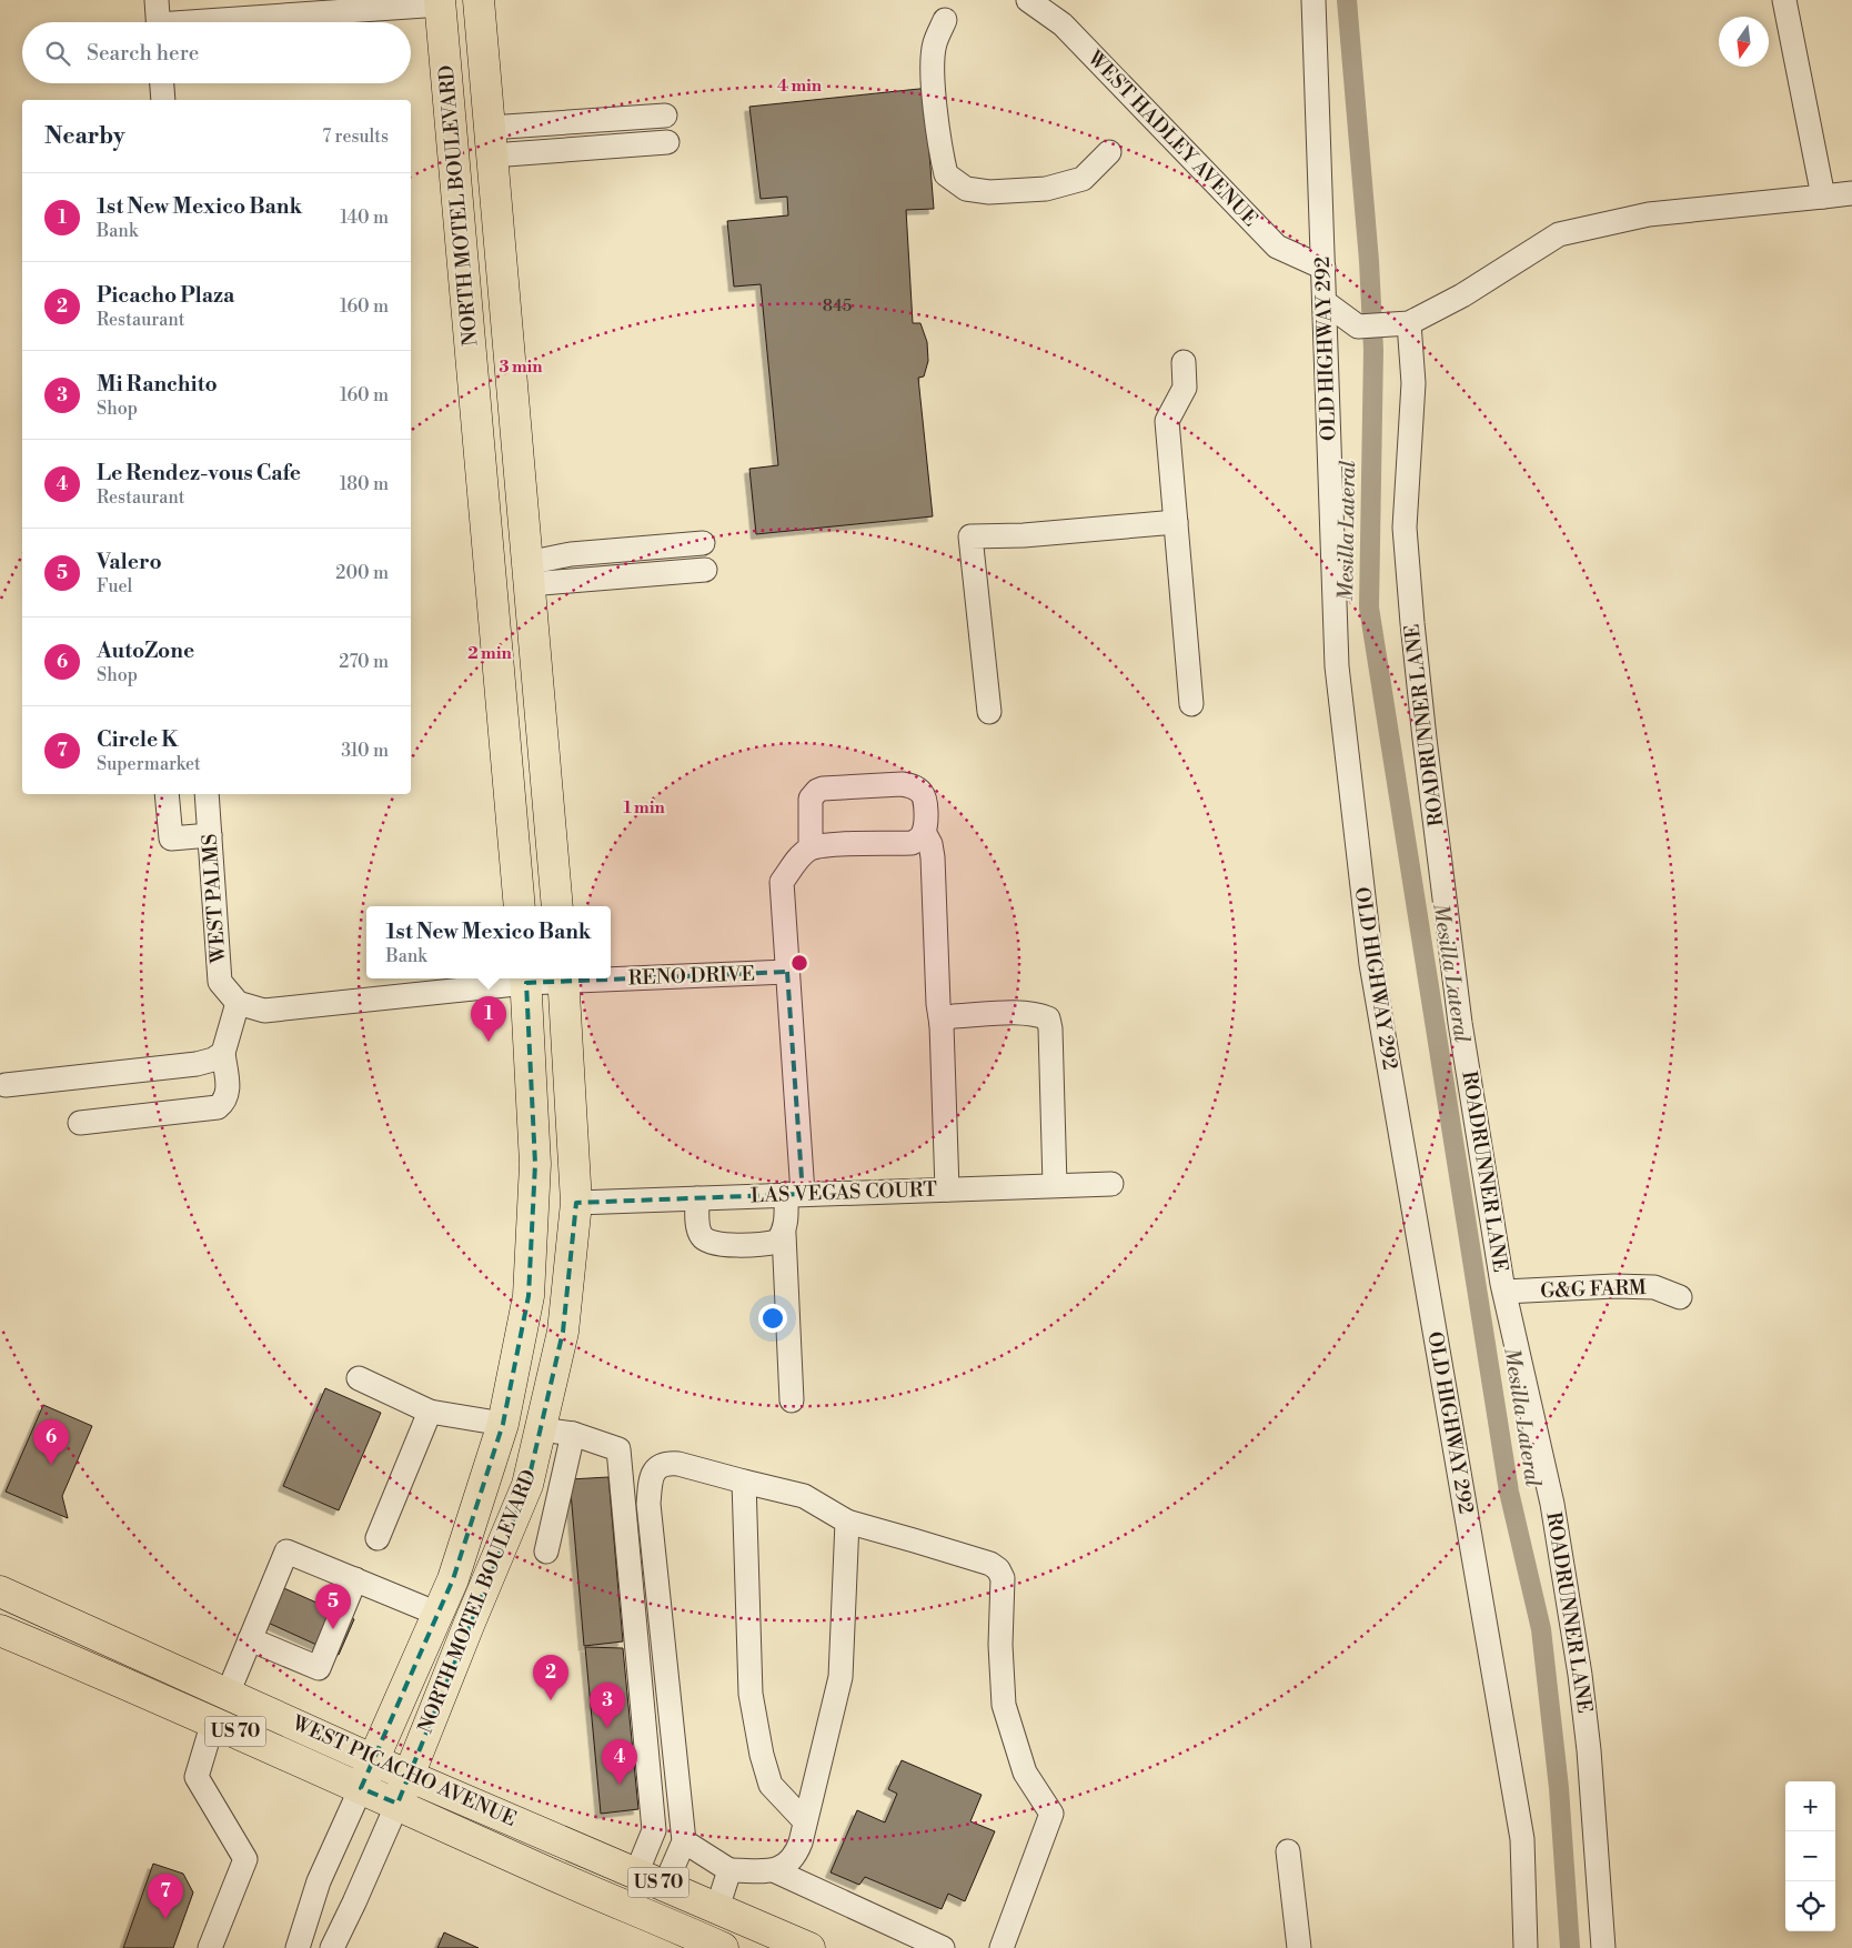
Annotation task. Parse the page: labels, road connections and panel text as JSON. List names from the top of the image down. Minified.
{"streets":{"main road":["NORTH MOTEL BOULEVARD","US 70","WEST PICACHO AVENUE"],"street":["WEST HADLEY AVENUE","OLD HIGHWAY 292","ROADRUNNER LANE","WEST PALMS","RENO DRIVE","LAS VEGAS COURT","G&G FARM"]},"crossings":[["WEST HADLEY AVENUE","OLD HIGHWAY 292"],["NORTH MOTEL BOULEVARD","LAS VEGAS COURT"],["NORTH MOTEL BOULEVARD","WEST PICACHO AVENUE"],["ROADRUNNER LANE","G&G FARM"]],"water":["Mesilla Lateral"],"house_numbers":["845"],"north":"bottom","page":{"search":"Search here","heading":["Nearby","7 results"],"list":[{"mark":"1","name":"1st New Mexico Bank","note":"Bank","value":"140 m"},{"mark":"2","name":"Picacho Plaza","note":"Restaurant","value":"160 m"},{"mark":"3","name":"Mi Ranchito","note":"Shop","value":"160 m"},{"mark":"4","name":"Le Rendez-vous Cafe","note":"Restaurant","value":"180 m"},{"mark":"5","name":"Valero","note":"Fuel","value":"200 m"},{"mark":"6","name":"AutoZone","note":"Shop","value":"270 m"},{"mark":"7","name":"Circle K","note":"Supermarket","value":"310 m"}],"popup":["1st New Mexico Bank","Bank"],"pins":["1","6","5","2","3","4","7"],"map_buttons":["+","−"]},"rings":["4 min","3 min","2 min","1 min"]}
